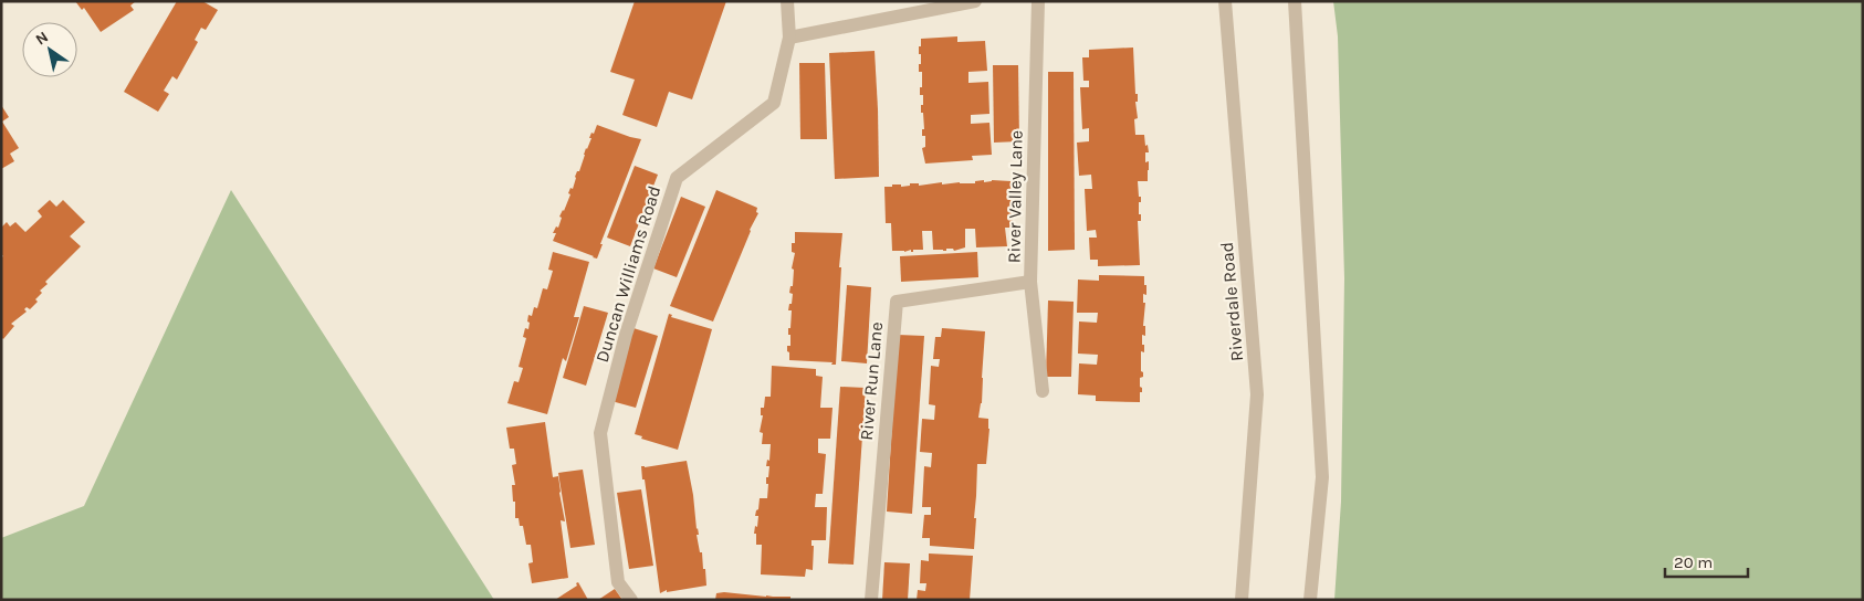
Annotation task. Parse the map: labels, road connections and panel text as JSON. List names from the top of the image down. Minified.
{"streets":{"street":["River Valley Lane","Duncan Williams Road","Riverdale Road","River Run Lane"]},"crossings":[["River Valley Lane","River Run Lane"]],"scale_bar":"20 m","north":"top left"}
